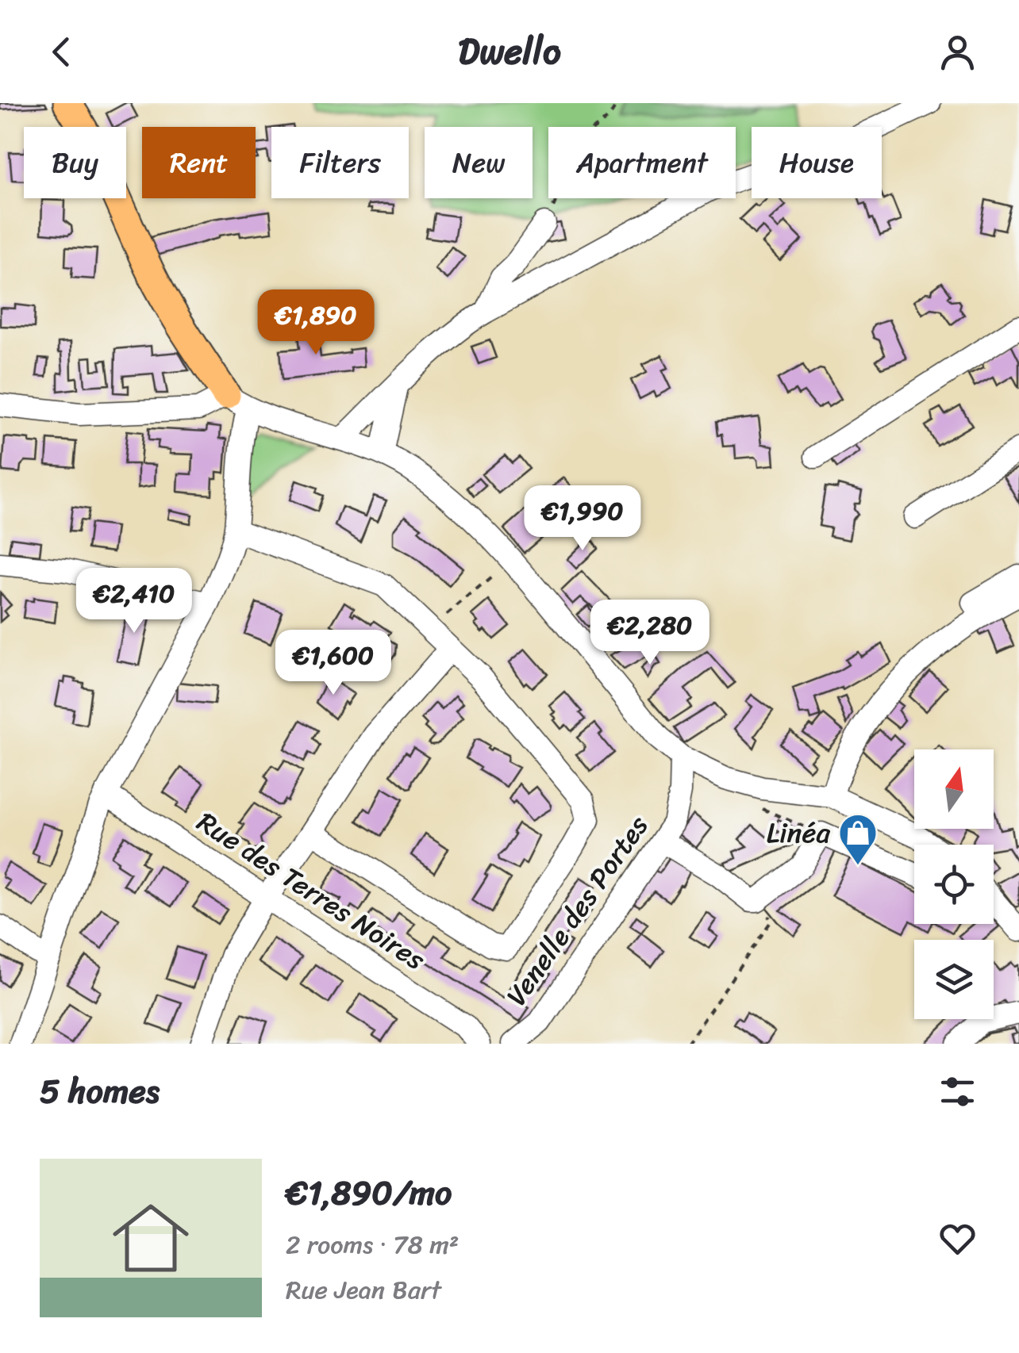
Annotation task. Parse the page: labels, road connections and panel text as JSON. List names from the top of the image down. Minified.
{"streets":{"street":["Rue des Terres Noires","Venelle des Portes"]},"places":{"shop":["Linéa"]},"north":"top","page":{"header":"Dwello","chip":["Buy","Rent","Filters","New","Apartment","House"],"price":["€1,890","€1,990","€2,410","€2,280","€1,600"],"heading":"5 homes","list":[{"name":"€1,890/mo","note":"2 rooms · 78 m² · Rue Jean Bart"}]}}
